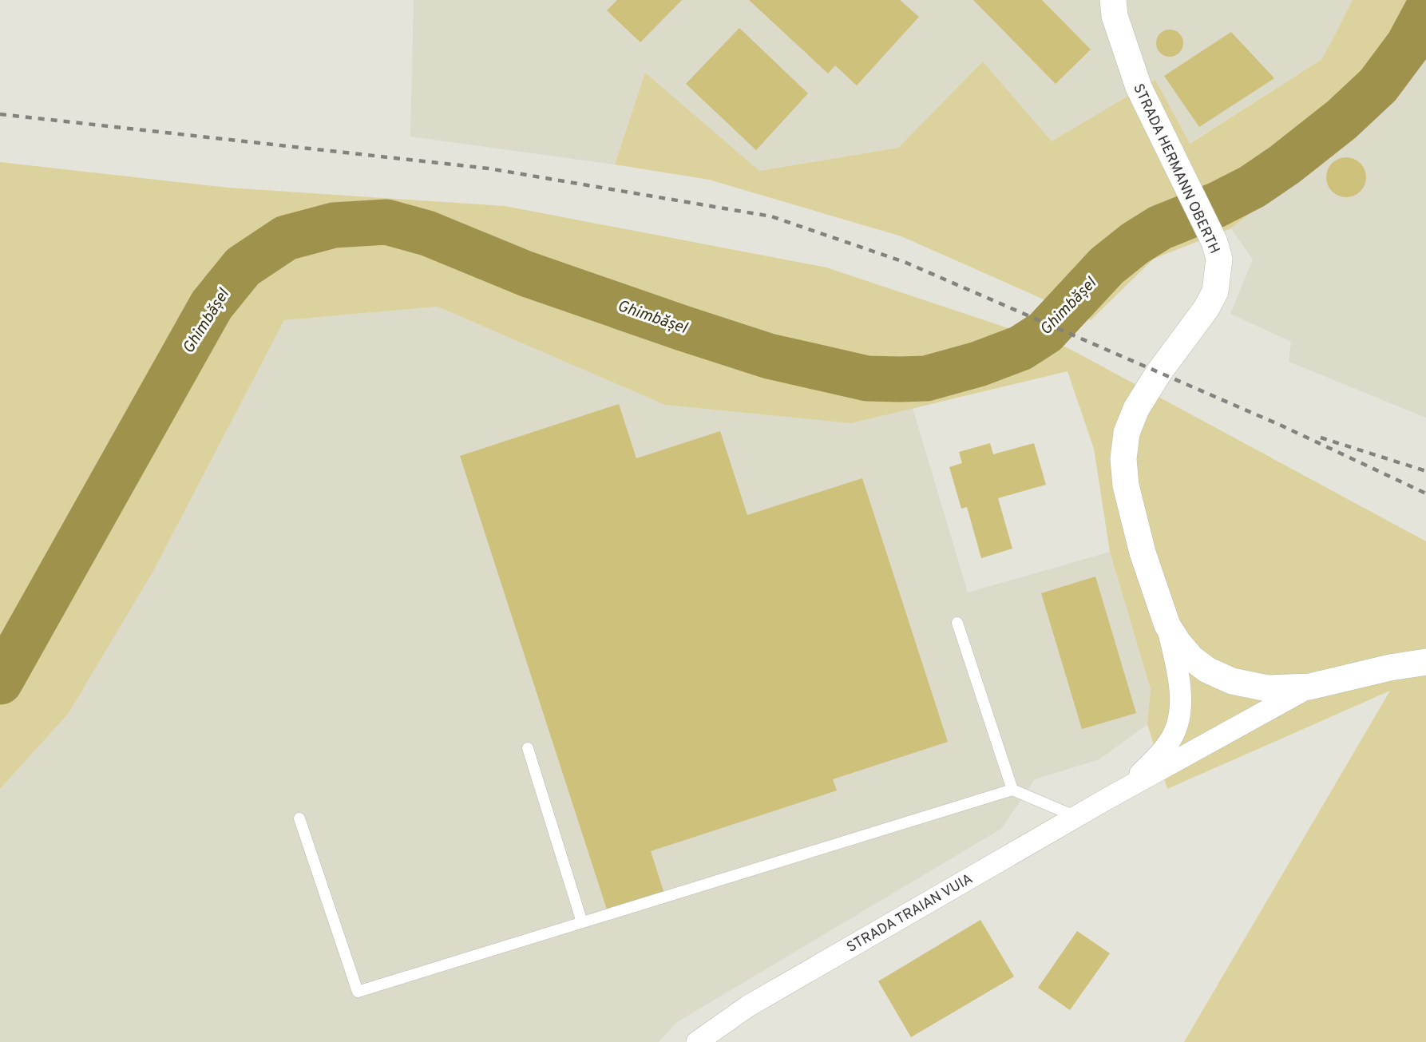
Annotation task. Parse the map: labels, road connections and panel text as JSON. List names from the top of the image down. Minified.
{"streets":{"main road":["STRADA HERMANN OBERTH"],"street":["STRADA TRAIAN VUIA"]},"crossings":[["STRADA HERMANN OBERTH","STRADA TRAIAN VUIA"]],"water":["Ghimbășel"]}
